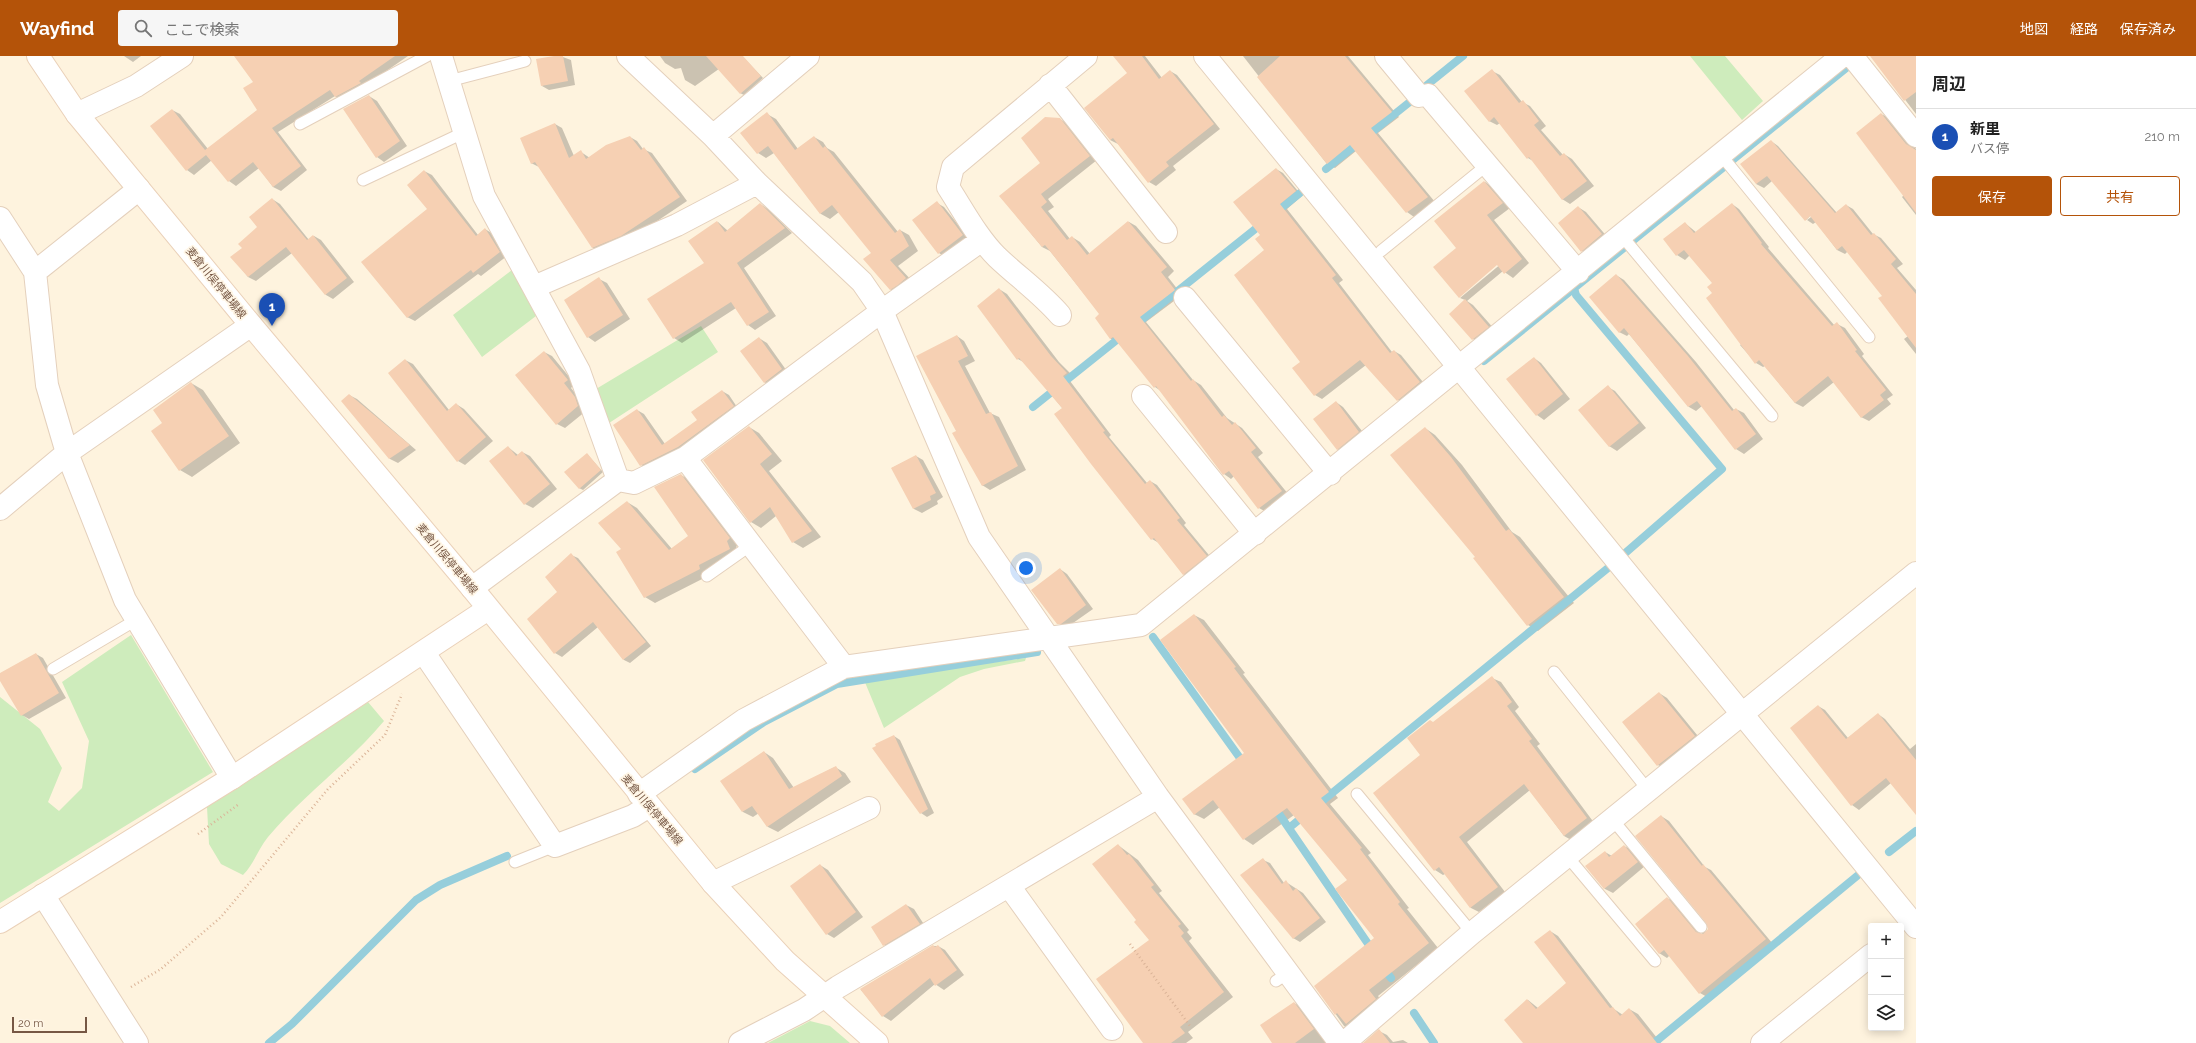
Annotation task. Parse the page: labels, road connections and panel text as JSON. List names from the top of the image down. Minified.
{"streets":{"street":["麦倉川俣停車場線"]},"scale_bar":"20 m","page":{"header":"Wayfind","search":"ここで検索","nav":["地図","経路","保存済み"],"heading":"周辺","list":[{"mark":"1","name":"新里","note":"バス停","value":"210 m"}],"buttons":["保存","共有"],"pins":"1","map_buttons":["+","−"],"scale":"20 m"}}
